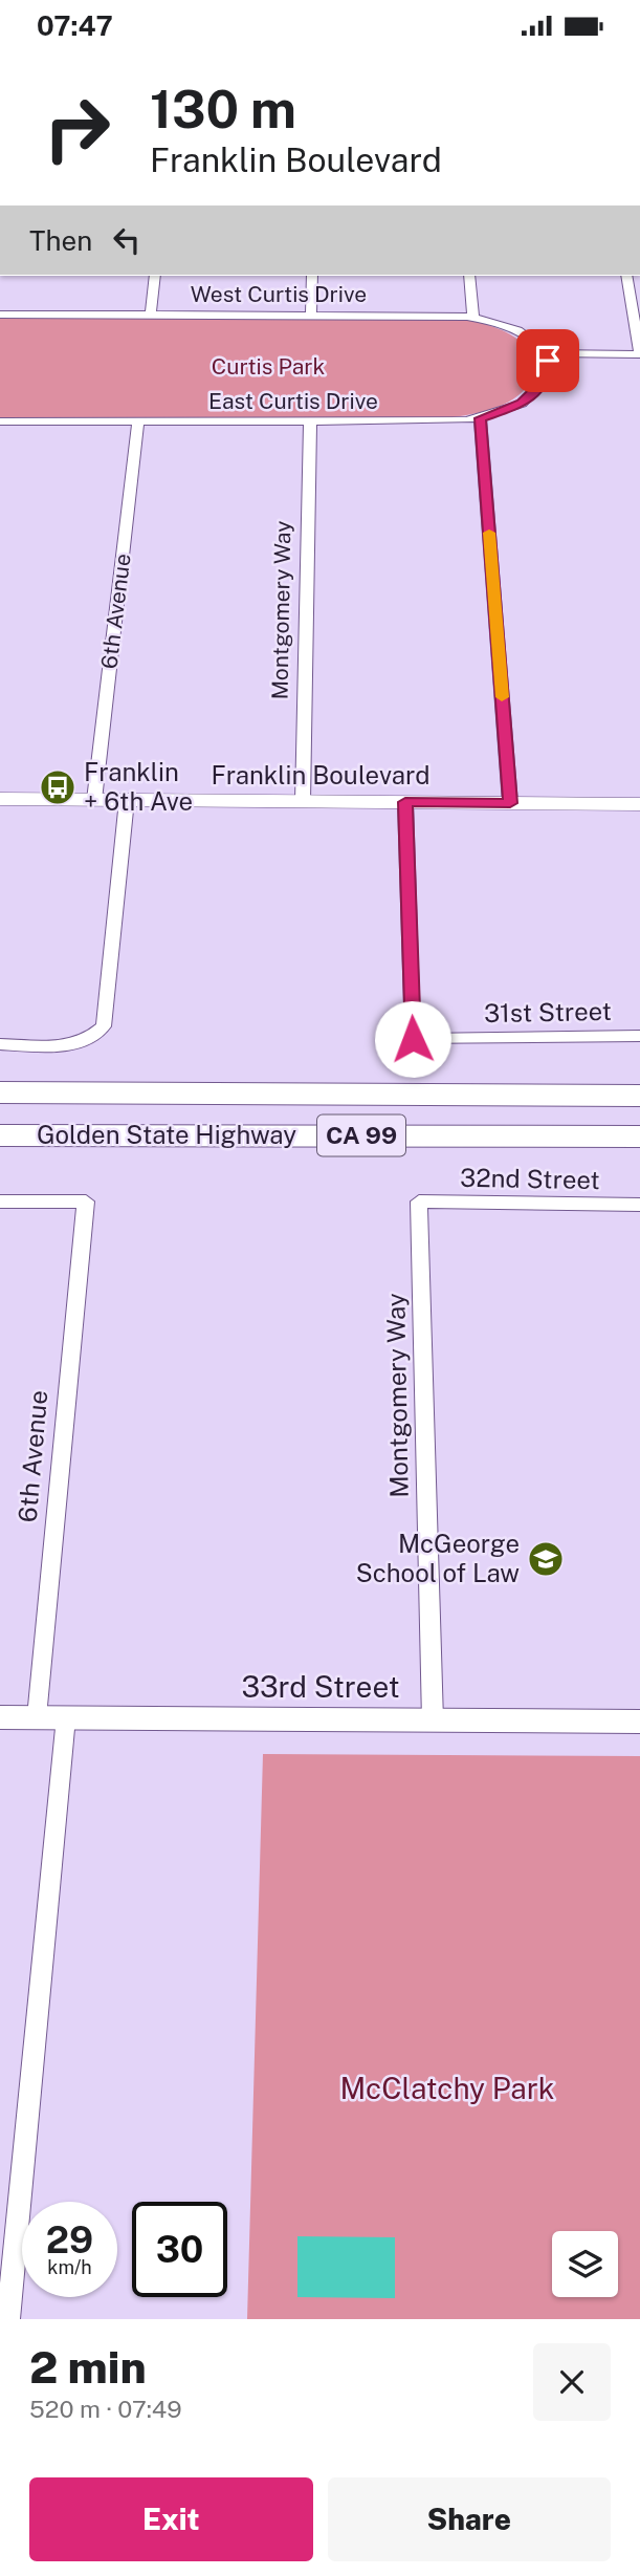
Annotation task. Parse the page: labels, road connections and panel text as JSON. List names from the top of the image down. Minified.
{"streets":{"highway":["Golden State Highway","CA 99"],"main road":["Franklin Boulevard"],"street":["West Curtis Drive","East Curtis Drive","Montgomery Way","6th Avenue","31st Street","32nd Street","33rd Street"]},"crossings":[["West Curtis Drive","East Curtis Drive"],["East Curtis Drive","Montgomery Way"],["East Curtis Drive","6th Avenue"],["Montgomery Way","Franklin Boulevard"],["Montgomery Way","32nd Street"],["Montgomery Way","33rd Street"],["6th Avenue","Franklin Boulevard"],["6th Avenue","33rd Street"],["Franklin Boulevard","31st Street"]],"parks":["Curtis Park","McClatchy Park"],"places":{"bus stop":["Franklin + 6th Ave"],"school or university":["McGeorge School of Law"]},"page":{"status":"07:47","turn":["130 m","Franklin Boulevard"],"then":"Then","speed":"29 km/h","limit":"30","heading":["2 min","520 m · 07:49"],"buttons":["Exit","Share"]}}
